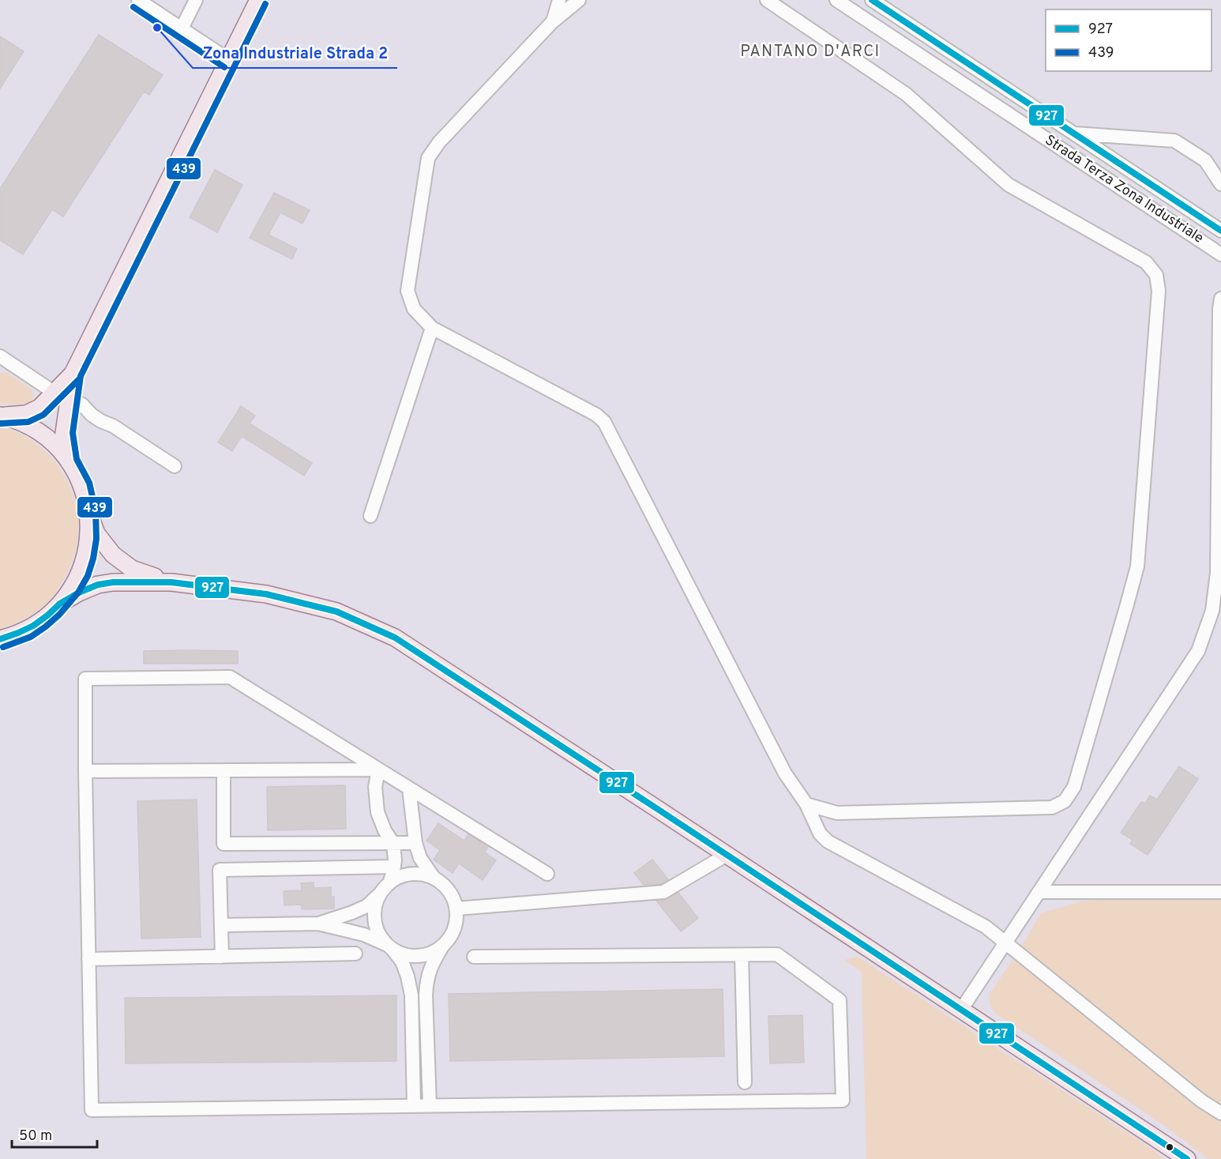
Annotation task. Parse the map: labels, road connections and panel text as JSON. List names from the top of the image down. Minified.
{"streets":{"street":["Strada Terza Zona Industriale"]},"districts":["PANTANO D'ARCI"],"places":["Zona Industriale Strada 2"],"lines":["transit line 927","transit line 439"],"legend":["927","439"],"scale_bar":"50 m"}
